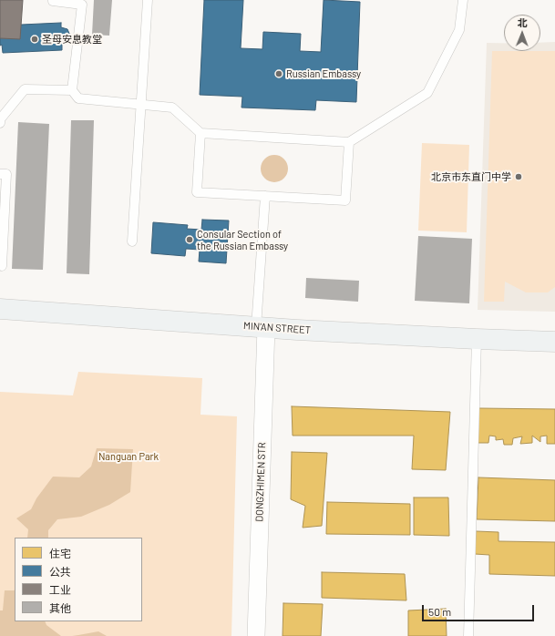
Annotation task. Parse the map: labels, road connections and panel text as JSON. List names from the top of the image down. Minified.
{"streets":{"street":["MIN'AN STREET","DONGZHIMEN STR"]},"crossings":[["MIN'AN STREET","DONGZHIMEN STR"]],"parks":["Nanguan Park"],"places":["圣母安息教堂","Russian Embassy","北京市东直门中学","Consular Section of the Russian Embassy"],"legend":["住宅","公共","工业","其他"],"scale_bar":"50 m","north":"top"}
